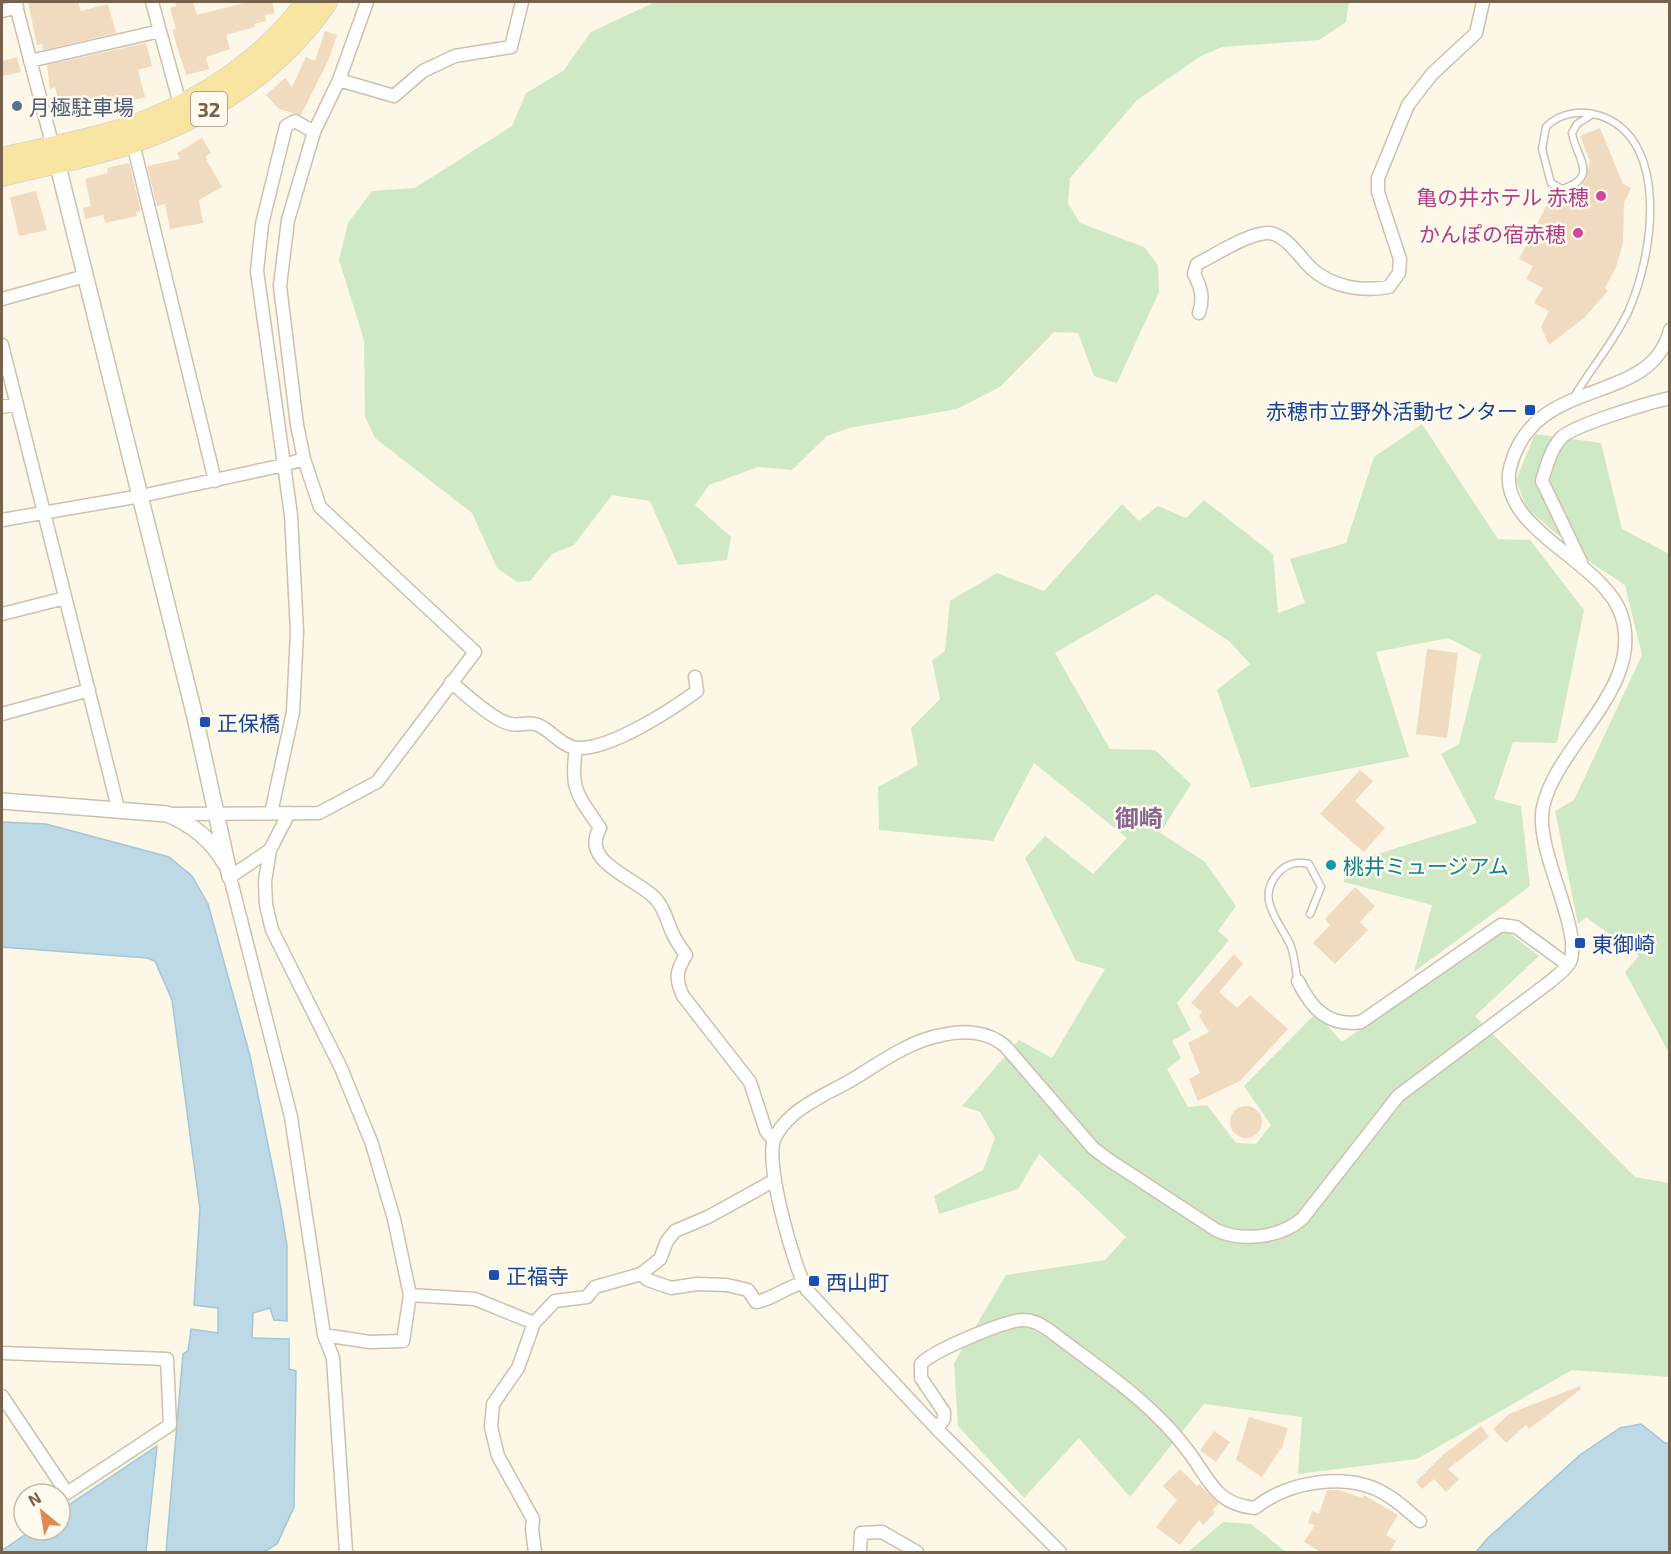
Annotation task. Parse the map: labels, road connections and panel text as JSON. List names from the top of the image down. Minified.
{"streets":{"main road":["32"]},"districts":["御崎"],"places":{"other":["月極駐車場","亀の井ホテル 赤穂","かんぽの宿赤穂","桃井ミュージアム"],"transit":["赤穂市立野外活動センター","正保橋","東御崎","正福寺","西山町"]},"north":"top left"}
